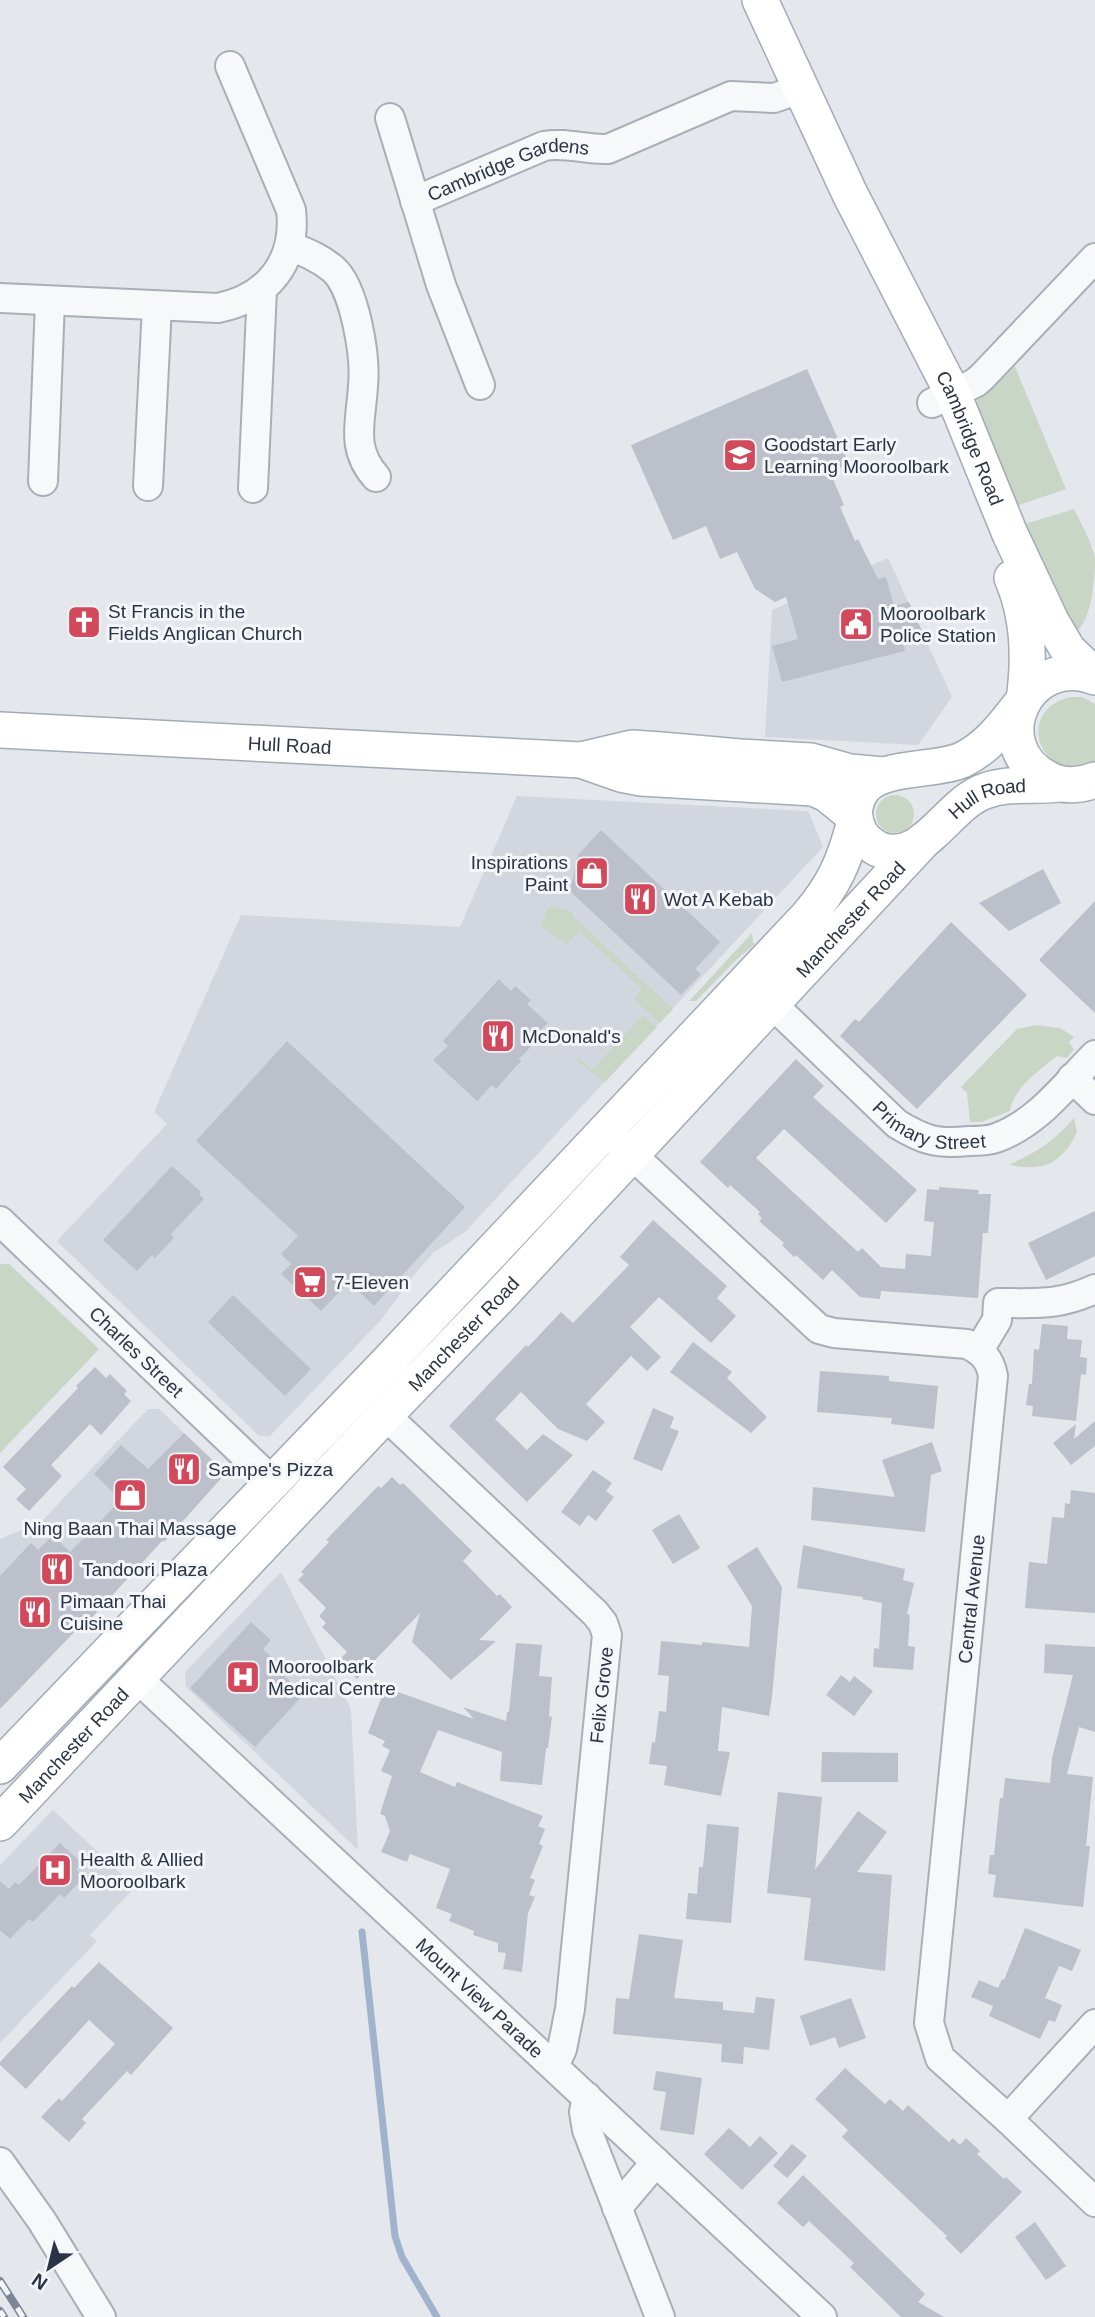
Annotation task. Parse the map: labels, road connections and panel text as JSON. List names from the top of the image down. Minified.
{"streets":{"main road":["Cambridge Road","Hull Road","Manchester Road"],"street":["Cambridge Gardens","Primary Street","Charles Street","Central Avenue","Felix Grove","Mount View Parade"]},"crossings":[["Cambridge Gardens","Cambridge Road"],["Cambridge Road","Hull Road"],["Hull Road","Manchester Road"],["Manchester Road","Primary Street"],["Manchester Road","Charles Street"],["Manchester Road","Felix Grove"],["Manchester Road","Mount View Parade"],["Felix Grove","Mount View Parade"]],"places":{"school or university":["Goodstart Early Learning Mooroolbark"],"church":["St Francis in the Fields Anglican Church"],"public building":["Mooroolbark Police Station"],"shop":["Inspirations Paint","Ning Baan Thai Massage"],"restaurant":["Wot A Kebab","McDonald's","Sampe's Pizza","Tandoori Plaza","Pimaan Thai Cuisine"],"supermarket":["7-Eleven"],"hospital":["Mooroolbark Medical Centre","Health & Allied Mooroolbark"]},"north":"bottom left"}
